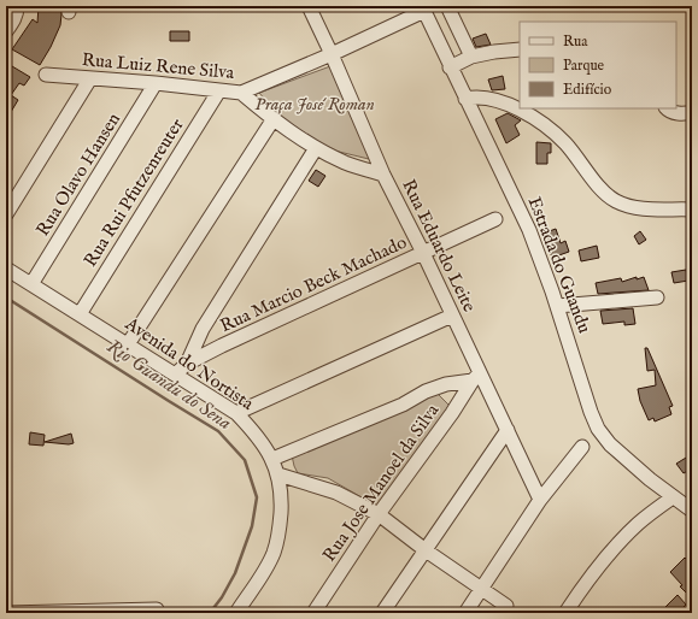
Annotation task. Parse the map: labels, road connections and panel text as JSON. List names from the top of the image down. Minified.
{"streets":{"street":["Rua Luiz Rene Silva","Rua Olavo Hansen","Rua Rui Pfutzenreuter","Rua Eduardo Leite","Estrada do Guandu","Rua Marcio Beck Machado","Avenida do Nortista","Rua Jose Manoel da Silva"]},"crossings":[["Rua Luiz Rene Silva","Rua Olavo Hansen"],["Rua Luiz Rene Silva","Rua Rui Pfutzenreuter"],["Rua Luiz Rene Silva","Rua Eduardo Leite"],["Rua Luiz Rene Silva","Estrada do Guandu"],["Rua Olavo Hansen","Avenida do Nortista"],["Rua Rui Pfutzenreuter","Avenida do Nortista"],["Rua Eduardo Leite","Rua Marcio Beck Machado"],["Rua Eduardo Leite","Rua Jose Manoel da Silva"],["Rua Marcio Beck Machado","Avenida do Nortista"]],"water":["Rio Guandu do Sena"],"parks":["Praça José Roman"],"legend":["Rua","Parque","Edifício"]}
